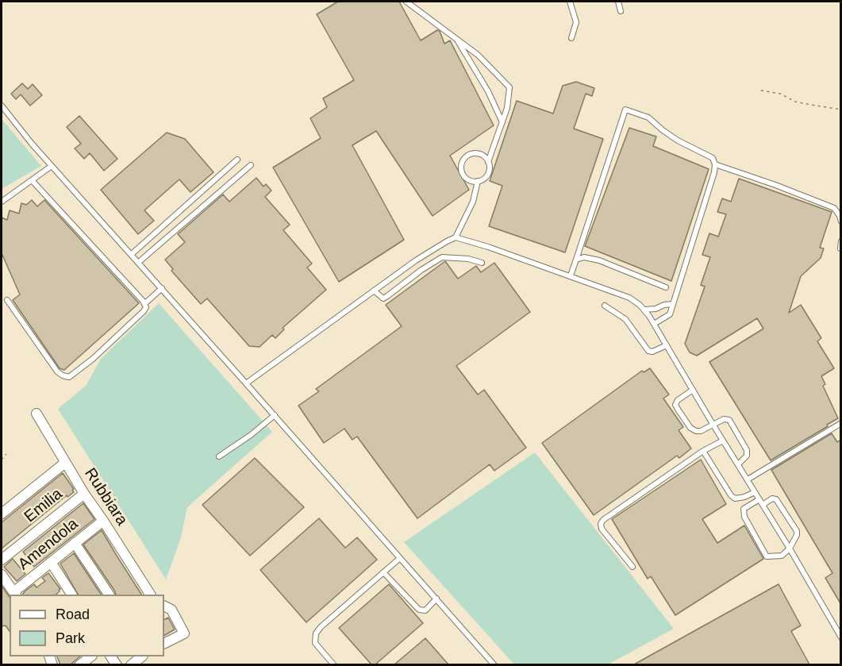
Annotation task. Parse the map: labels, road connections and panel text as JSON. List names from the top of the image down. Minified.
{"streets":{"street":["Rubbiara","Emilia","Amendola"]},"crossings":[["Rubbiara","Emilia"],["Rubbiara","Amendola"]],"legend":["Road","Park"]}
